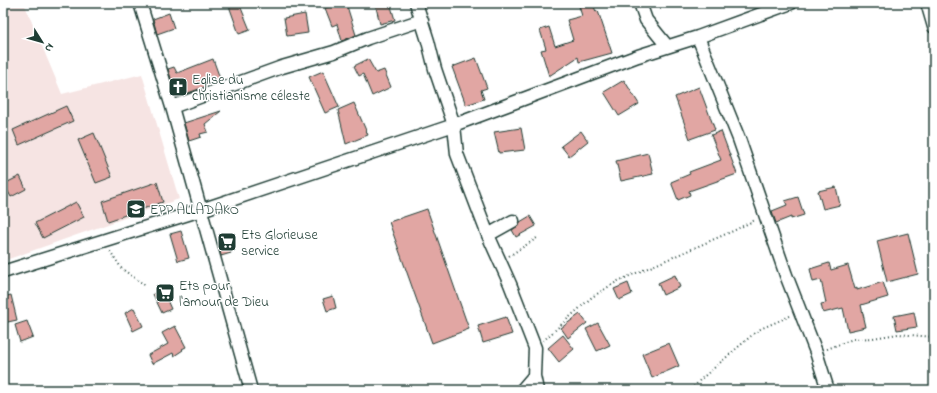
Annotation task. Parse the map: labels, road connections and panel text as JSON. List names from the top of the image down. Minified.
{"places":{"church":["Eglise du christianisme céleste"],"school or university":["EPP ALLADAKO"],"supermarket":["Ets Glorieuse service","Ets pour l'amour de Dieu"]},"north":"bottom right"}
